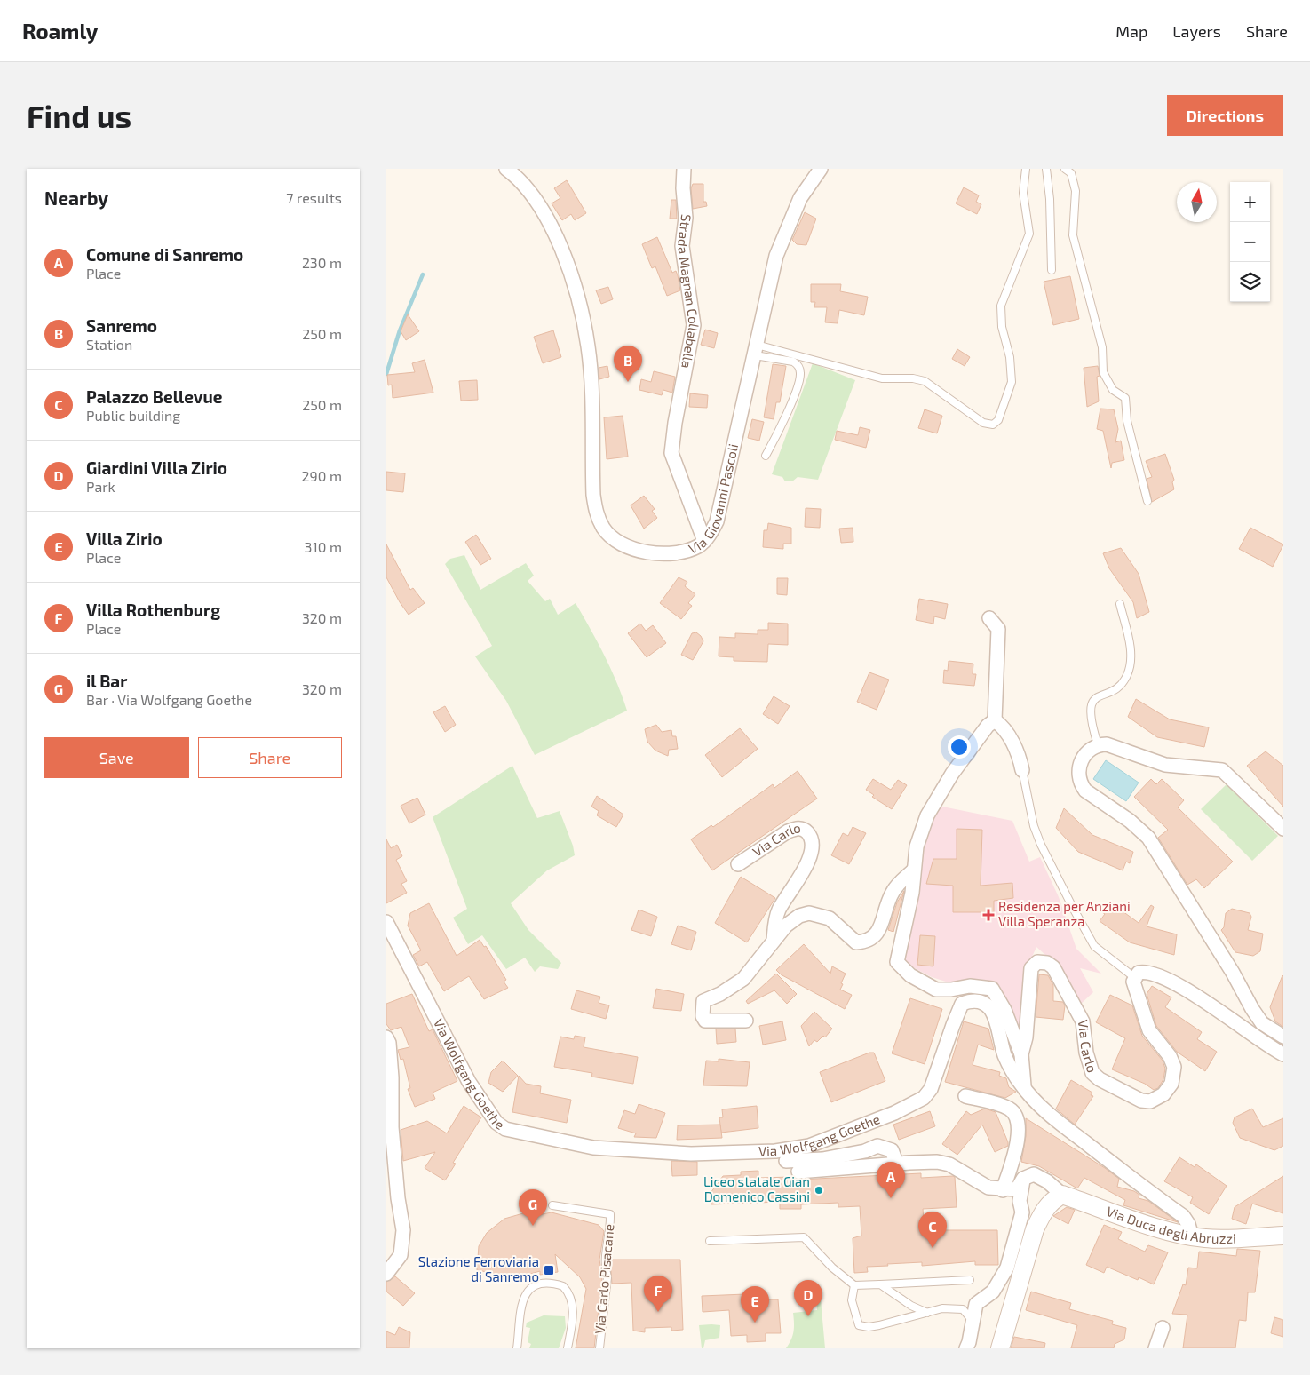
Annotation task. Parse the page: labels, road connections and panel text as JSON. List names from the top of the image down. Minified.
{"streets":{"street":["Strada Magnan Collabella","Via Giovanni Pascoli","Via Carlo","Via Wolfgang Goethe","Via Duca degli Abruzzi"],"lane":["Via Carlo Pisacane"]},"crossings":[["Strada Magnan Collabella","Via Giovanni Pascoli"],["Via Carlo","Via Wolfgang Goethe"],["Via Wolfgang Goethe","Via Duca degli Abruzzi"]],"places":{"health":["Residenza per Anziani Villa Speranza"],"other":["Liceo statale Gian Domenico Cassini"],"transit":["Stazione Ferroviaria di Sanremo"]},"north":"top","page":{"header":"Roamly","nav":["Map","Layers","Share"],"buttons":["Directions",["Save","Share"]],"title":"Find us","heading":["Nearby","7 results"],"map_buttons":["+","−"],"list":[{"mark":"A","name":"Comune di Sanremo","note":"Place","value":"230 m"},{"mark":"B","name":"Sanremo","note":"Station","value":"250 m"},{"mark":"C","name":"Palazzo Bellevue","note":"Public building","value":"250 m"},{"mark":"D","name":"Giardini Villa Zirio","note":"Park","value":"290 m"},{"mark":"E","name":"Villa Zirio","note":"Place","value":"310 m"},{"mark":"F","name":"Villa Rothenburg","note":"Place","value":"320 m"},{"mark":"G","name":"il Bar","note":"Bar · Via Wolfgang Goethe","value":"320 m"}],"pins":["B","A","G","C","F","D","E"]}}
